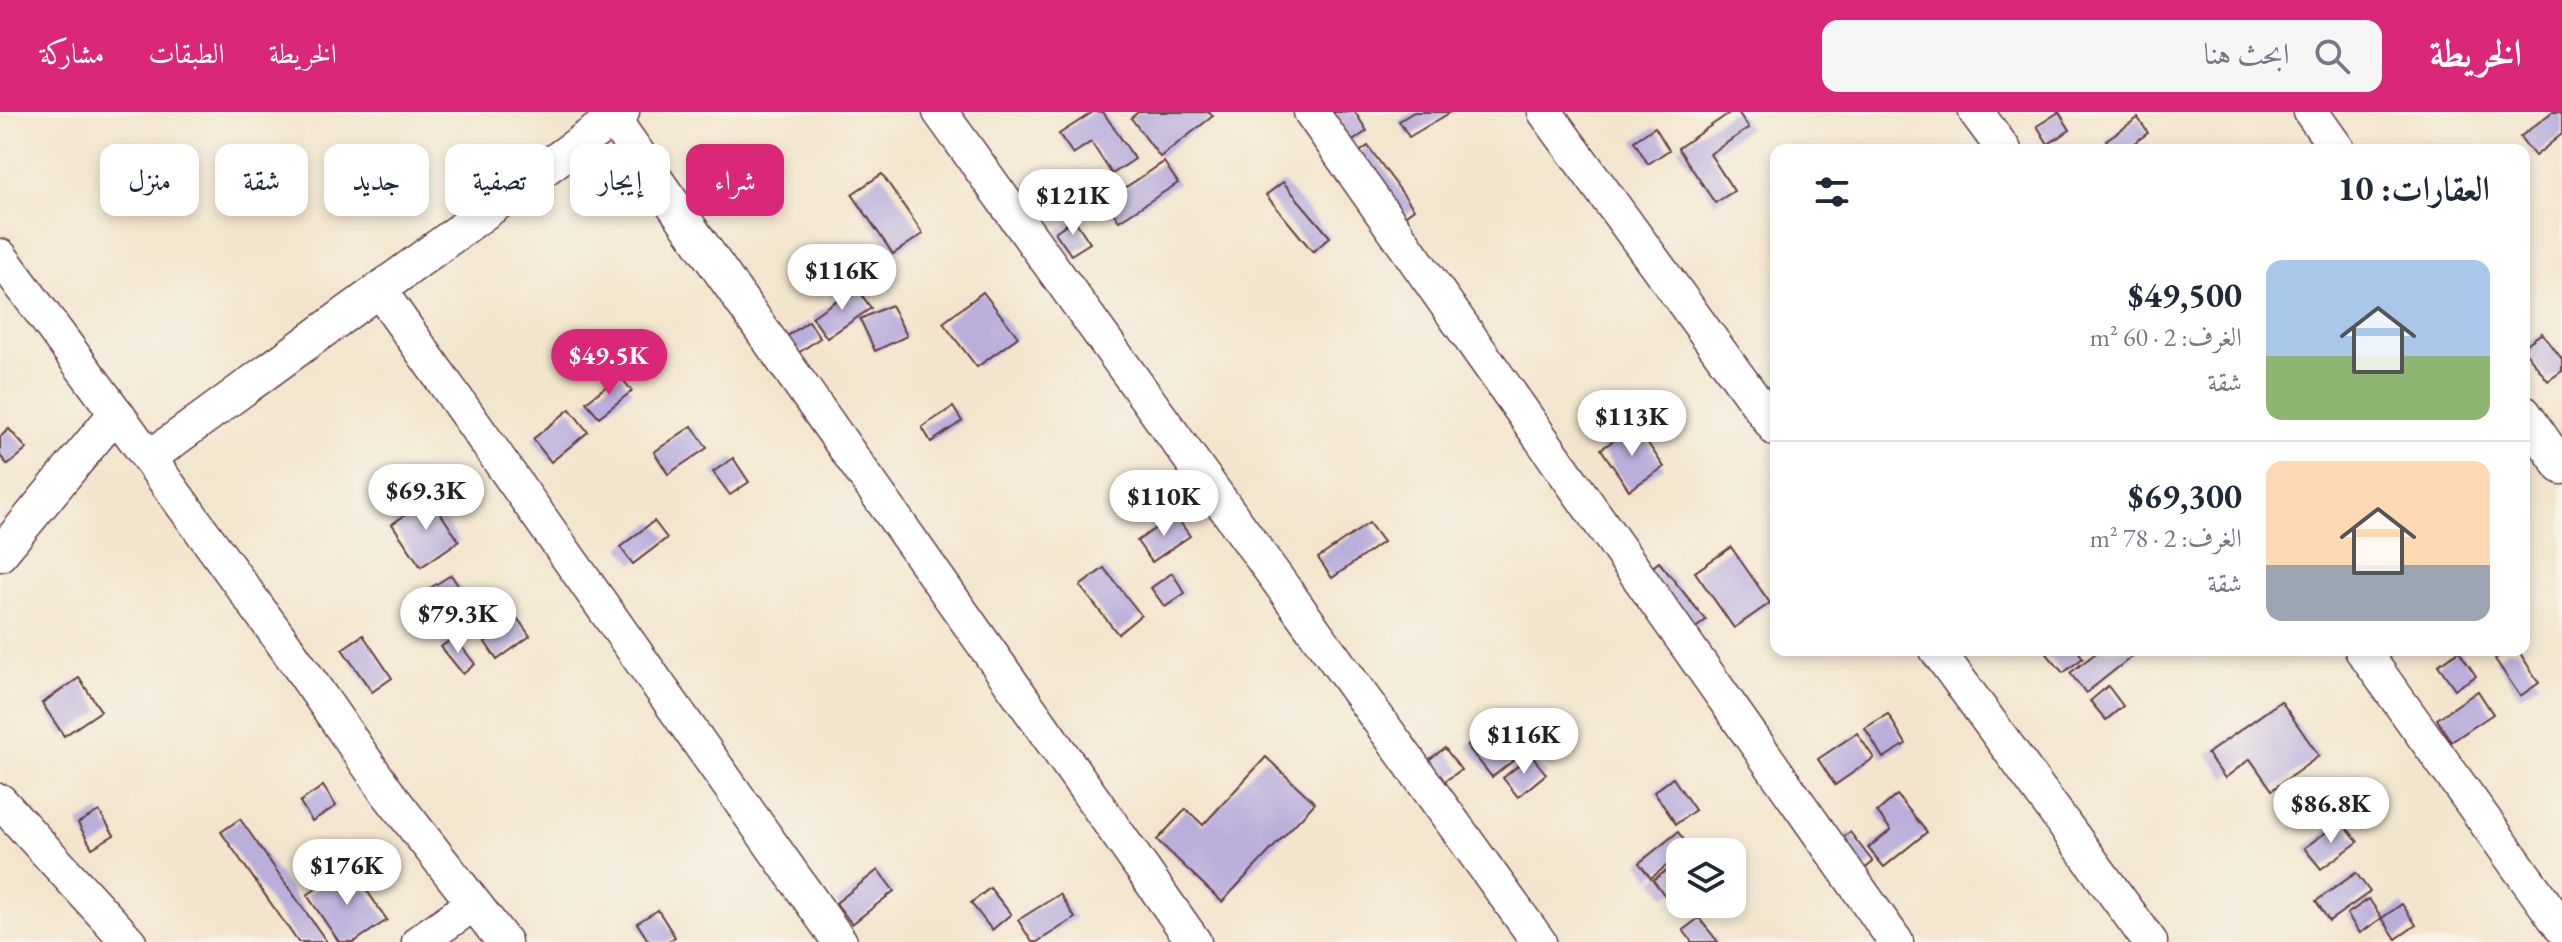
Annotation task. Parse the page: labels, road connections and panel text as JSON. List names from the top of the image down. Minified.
{"page":{"header":"الخريطة","search":"ابحث هنا","nav":["الخريطة","الطبقات","مشاركة"],"chip":["شراء","إيجار","تصفية","جديد","شقة","منزل"],"heading":"العقارات: 10","price":["$121K","$116K","$49.5K","$113K","$69.3K","$110K","$79.3K","$116K","$86.8K","$176K"],"list":[{"name":"$49,500","note":"الغرف: 2 · 60 m² · شقة"},{"name":"$69,300","note":"الغرف: 2 · 78 m² · شقة"}]}}
